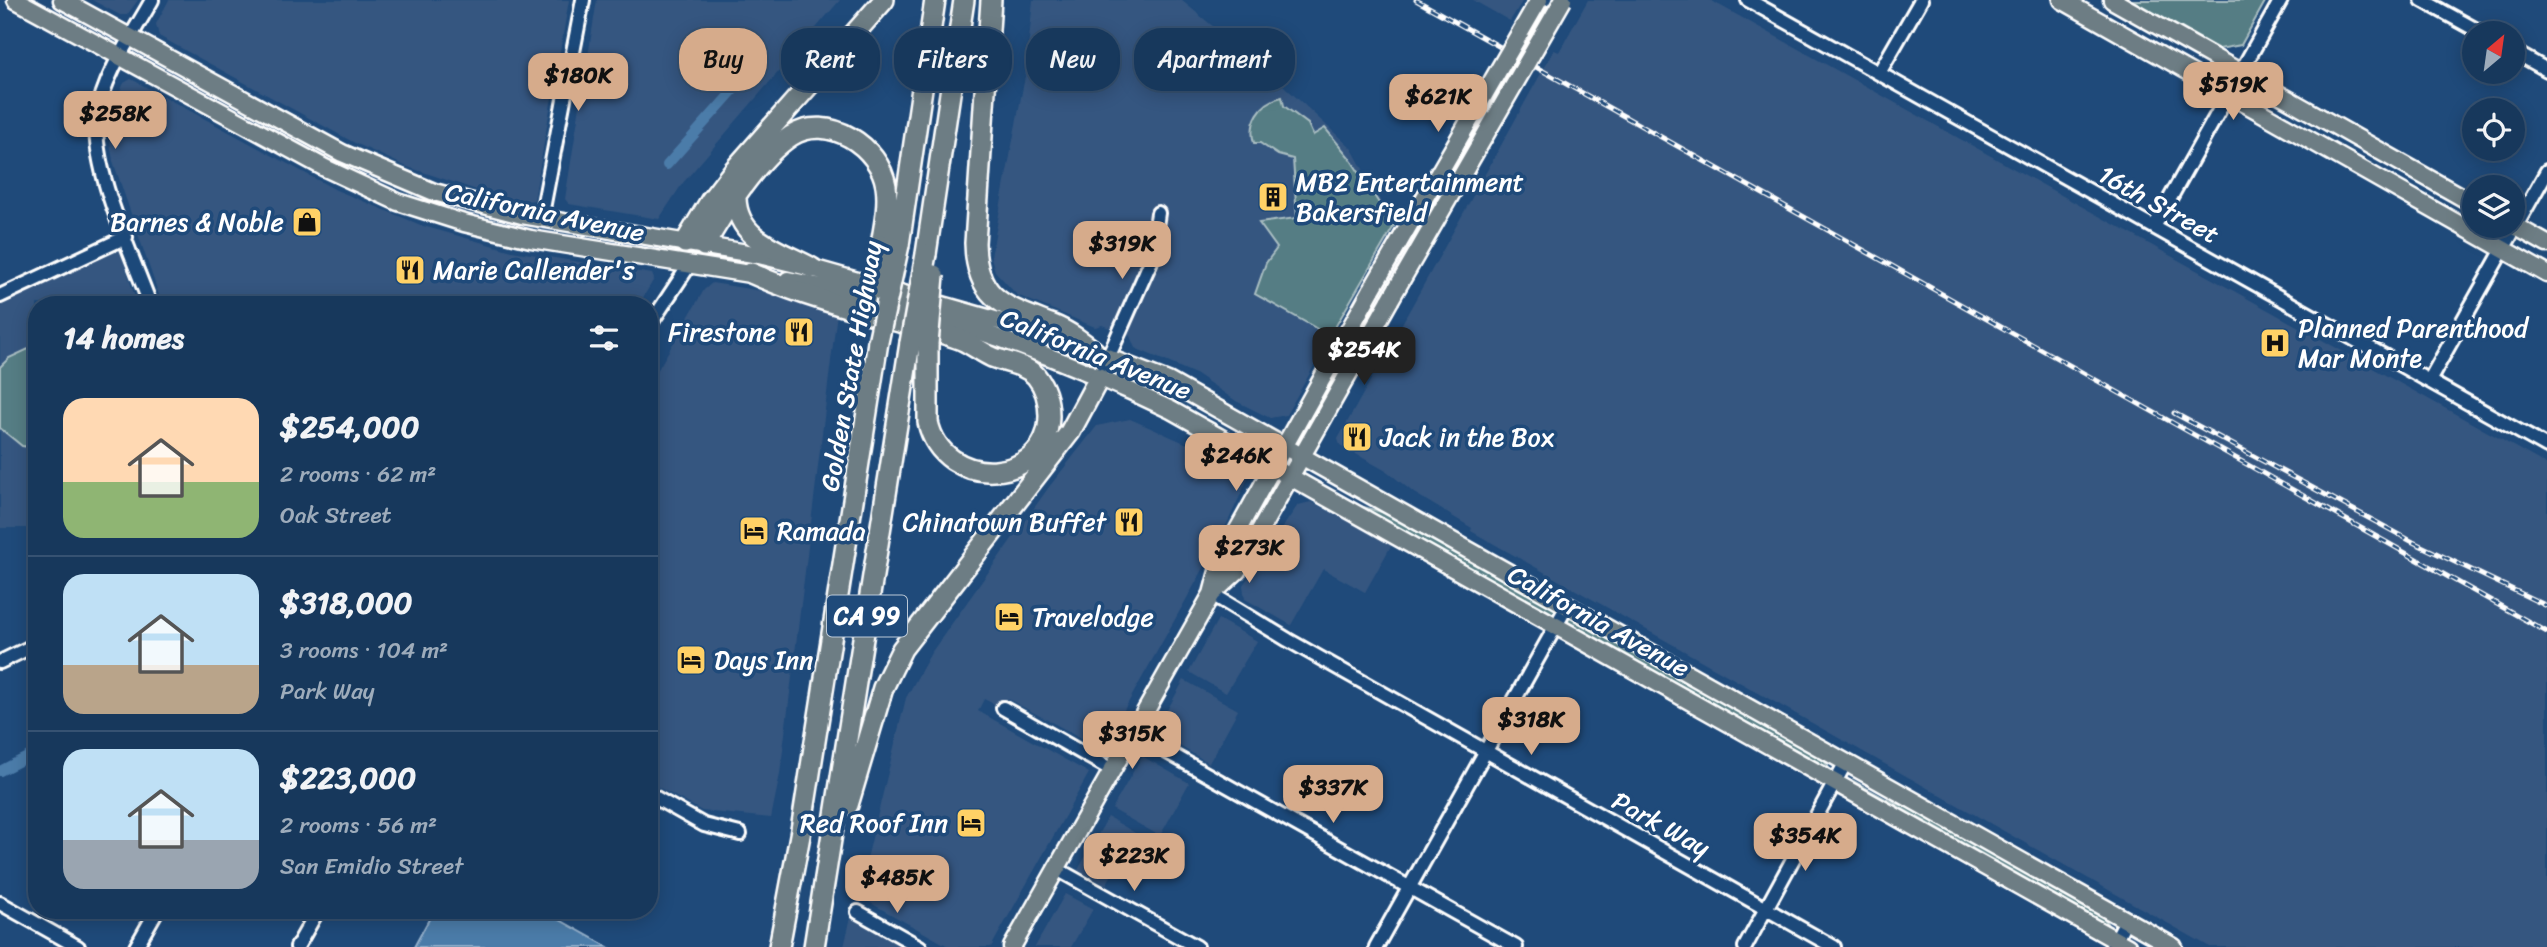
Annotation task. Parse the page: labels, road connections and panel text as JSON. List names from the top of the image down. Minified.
{"streets":{"highway":["Golden State Highway","CA 99"],"main road":["California Avenue"],"street":["16th Street","Park Way"]},"places":{"building":["MB2 Entertainment Bakersfield"],"shop":["Barnes & Noble"],"restaurant":["Marie Callender's","Firestone","Jack in the Box","Chinatown Buffet"],"hospital":["Planned Parenthood Mar Monte"],"hotel":["Ramada","Travelodge","Days Inn","Red Roof Inn"]},"north":"top right","page":{"chip":["Buy","Rent","Filters","New","Apartment"],"price":["$180K","$519K","$621K","$258K","$319K","$254K","$246K","$273K","$318K","$315K","$337K","$354K","$223K","$485K"],"heading":"14 homes","list":[{"name":"$254,000","note":"2 rooms · 62 m² · Oak Street"},{"name":"$318,000","note":"3 rooms · 104 m² · Park Way"},{"name":"$223,000","note":"2 rooms · 56 m² · San Emidio Street"}]}}
